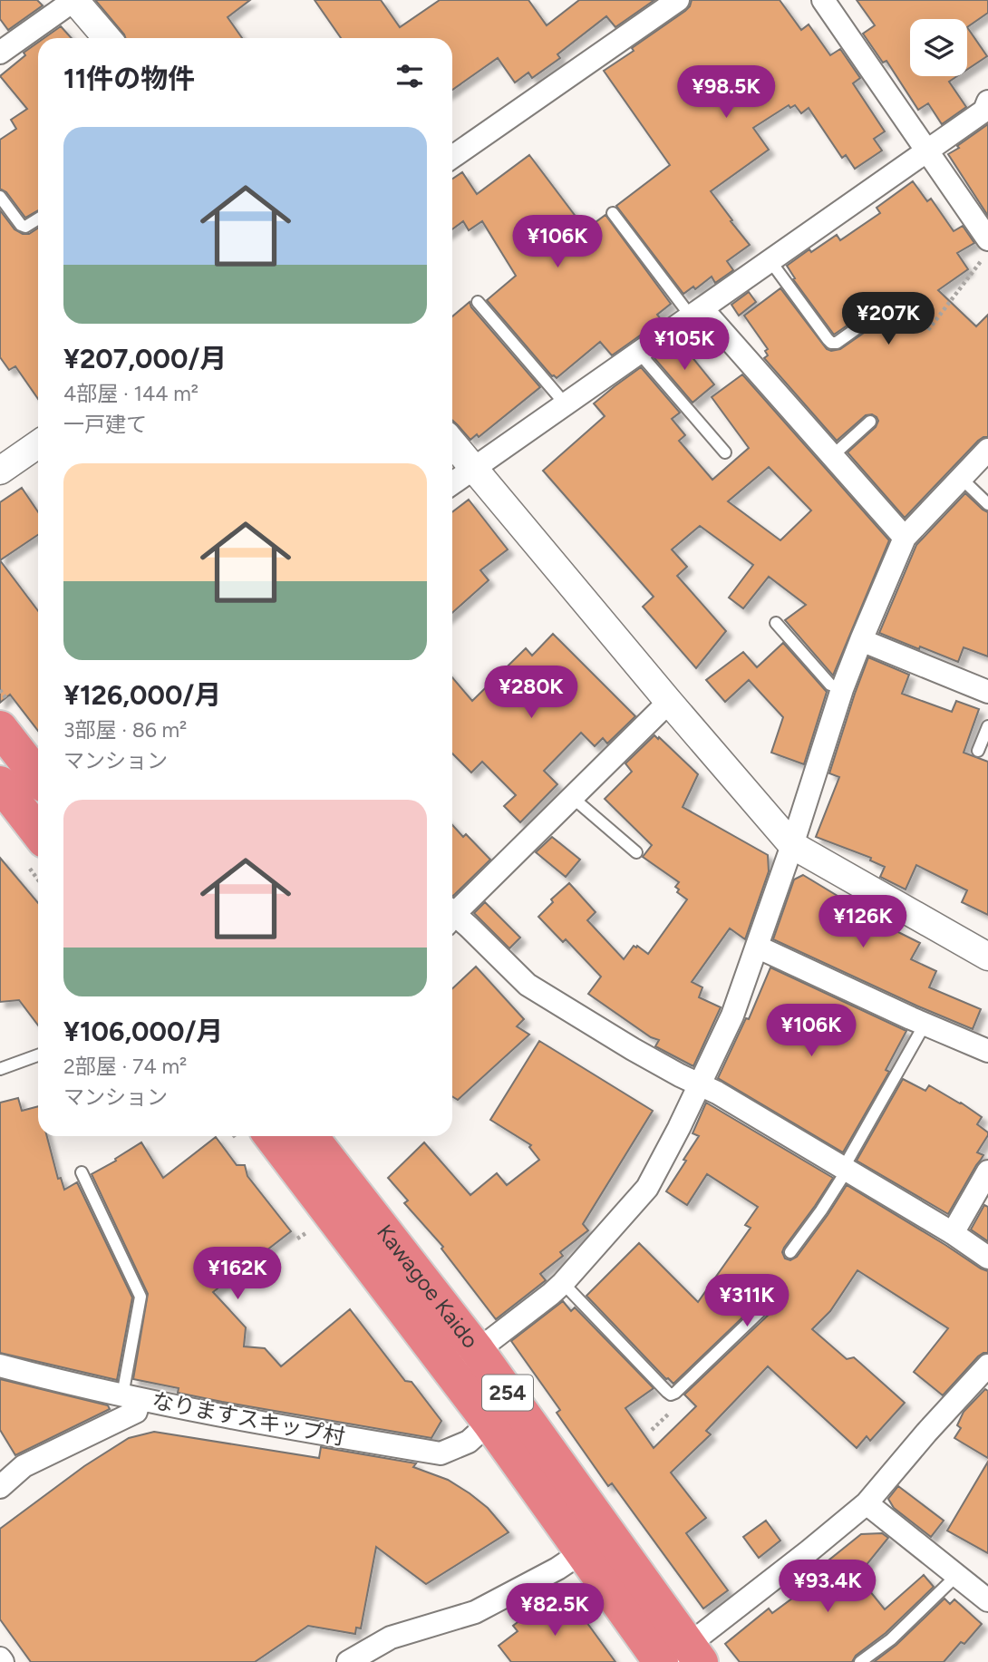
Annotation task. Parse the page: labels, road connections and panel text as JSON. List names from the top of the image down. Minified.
{"streets":{"highway":["Kawagoe Kaido","254"],"street":["なりますスキップ村"]},"crossings":[["Kawagoe Kaido","なりますスキップ村"]],"page":{"heading":"11件の物件","price":["¥98.5K","¥106K","¥207K","¥105K","¥280K","¥126K","¥106K","¥162K","¥311K","¥93.4K","¥82.5K"],"list":[{"name":"¥207,000/月","note":"4部屋 · 144 m² · 一戸建て"},{"name":"¥126,000/月","note":"3部屋 · 86 m² · マンション"},{"name":"¥106,000/月","note":"2部屋 · 74 m² · マンション"}]}}
